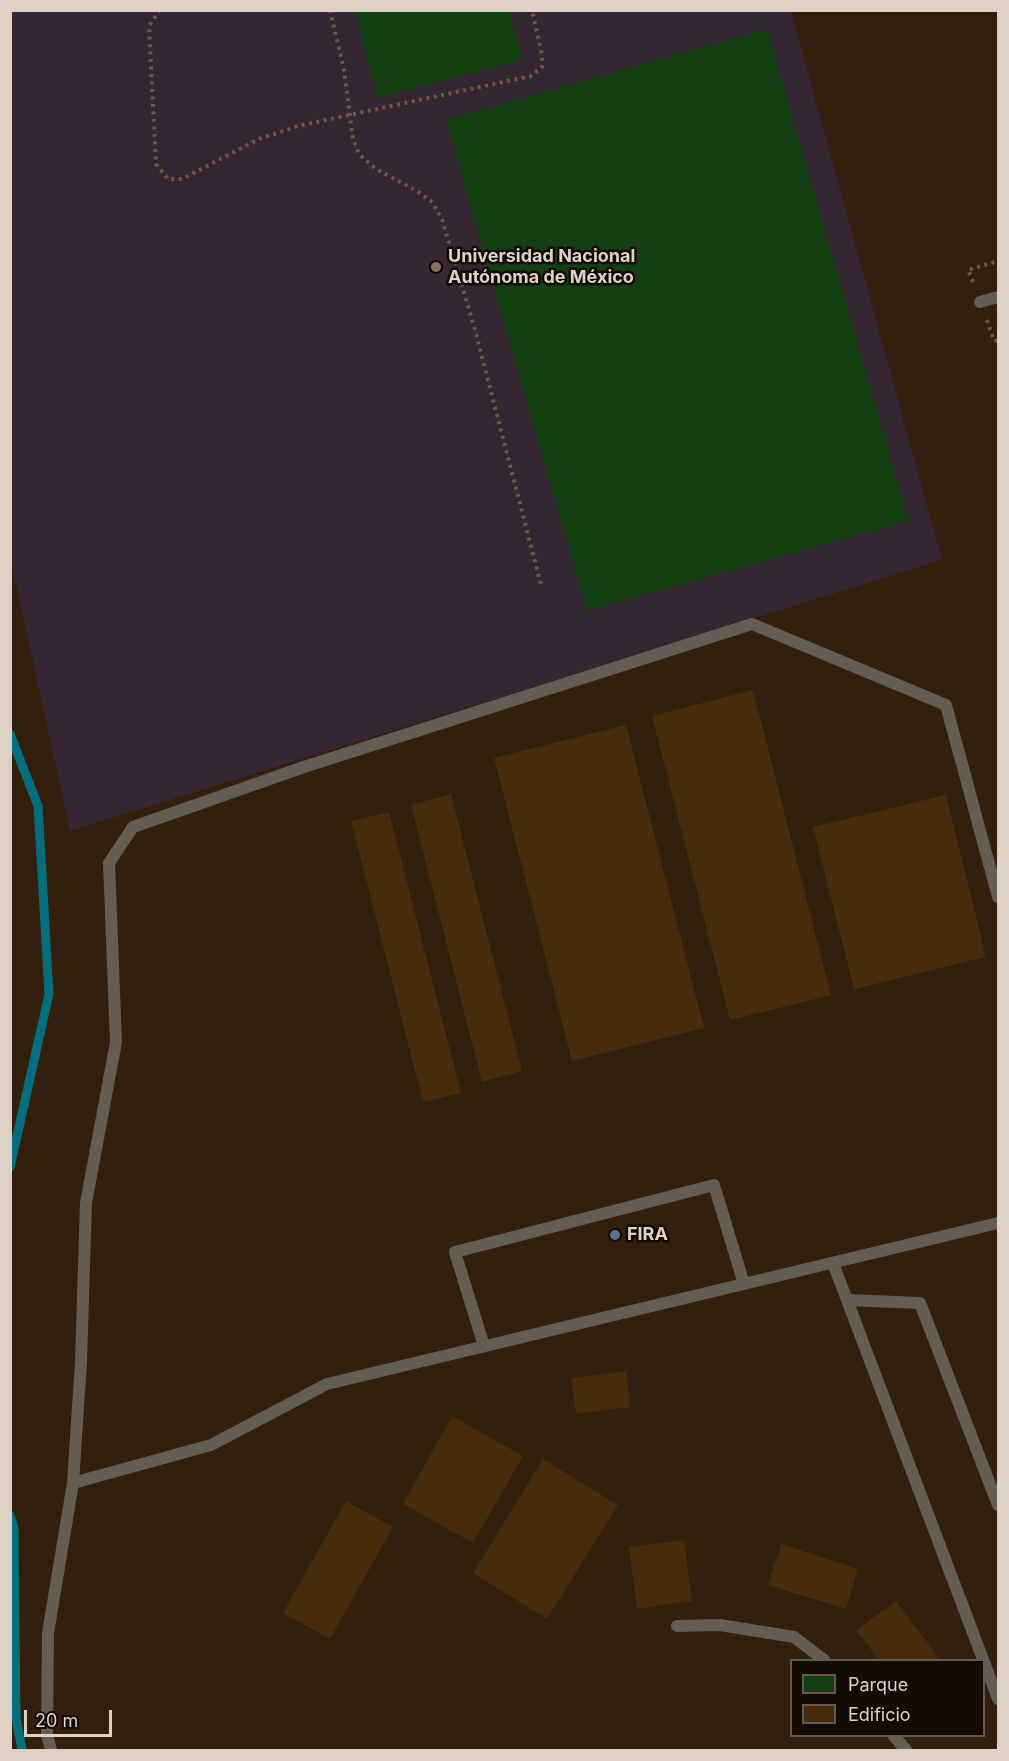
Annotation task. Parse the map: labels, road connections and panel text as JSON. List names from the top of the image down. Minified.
{"places":["Universidad Nacional Autónoma de México","FIRA"],"legend":["Parque","Edificio"],"scale_bar":"20 m"}
